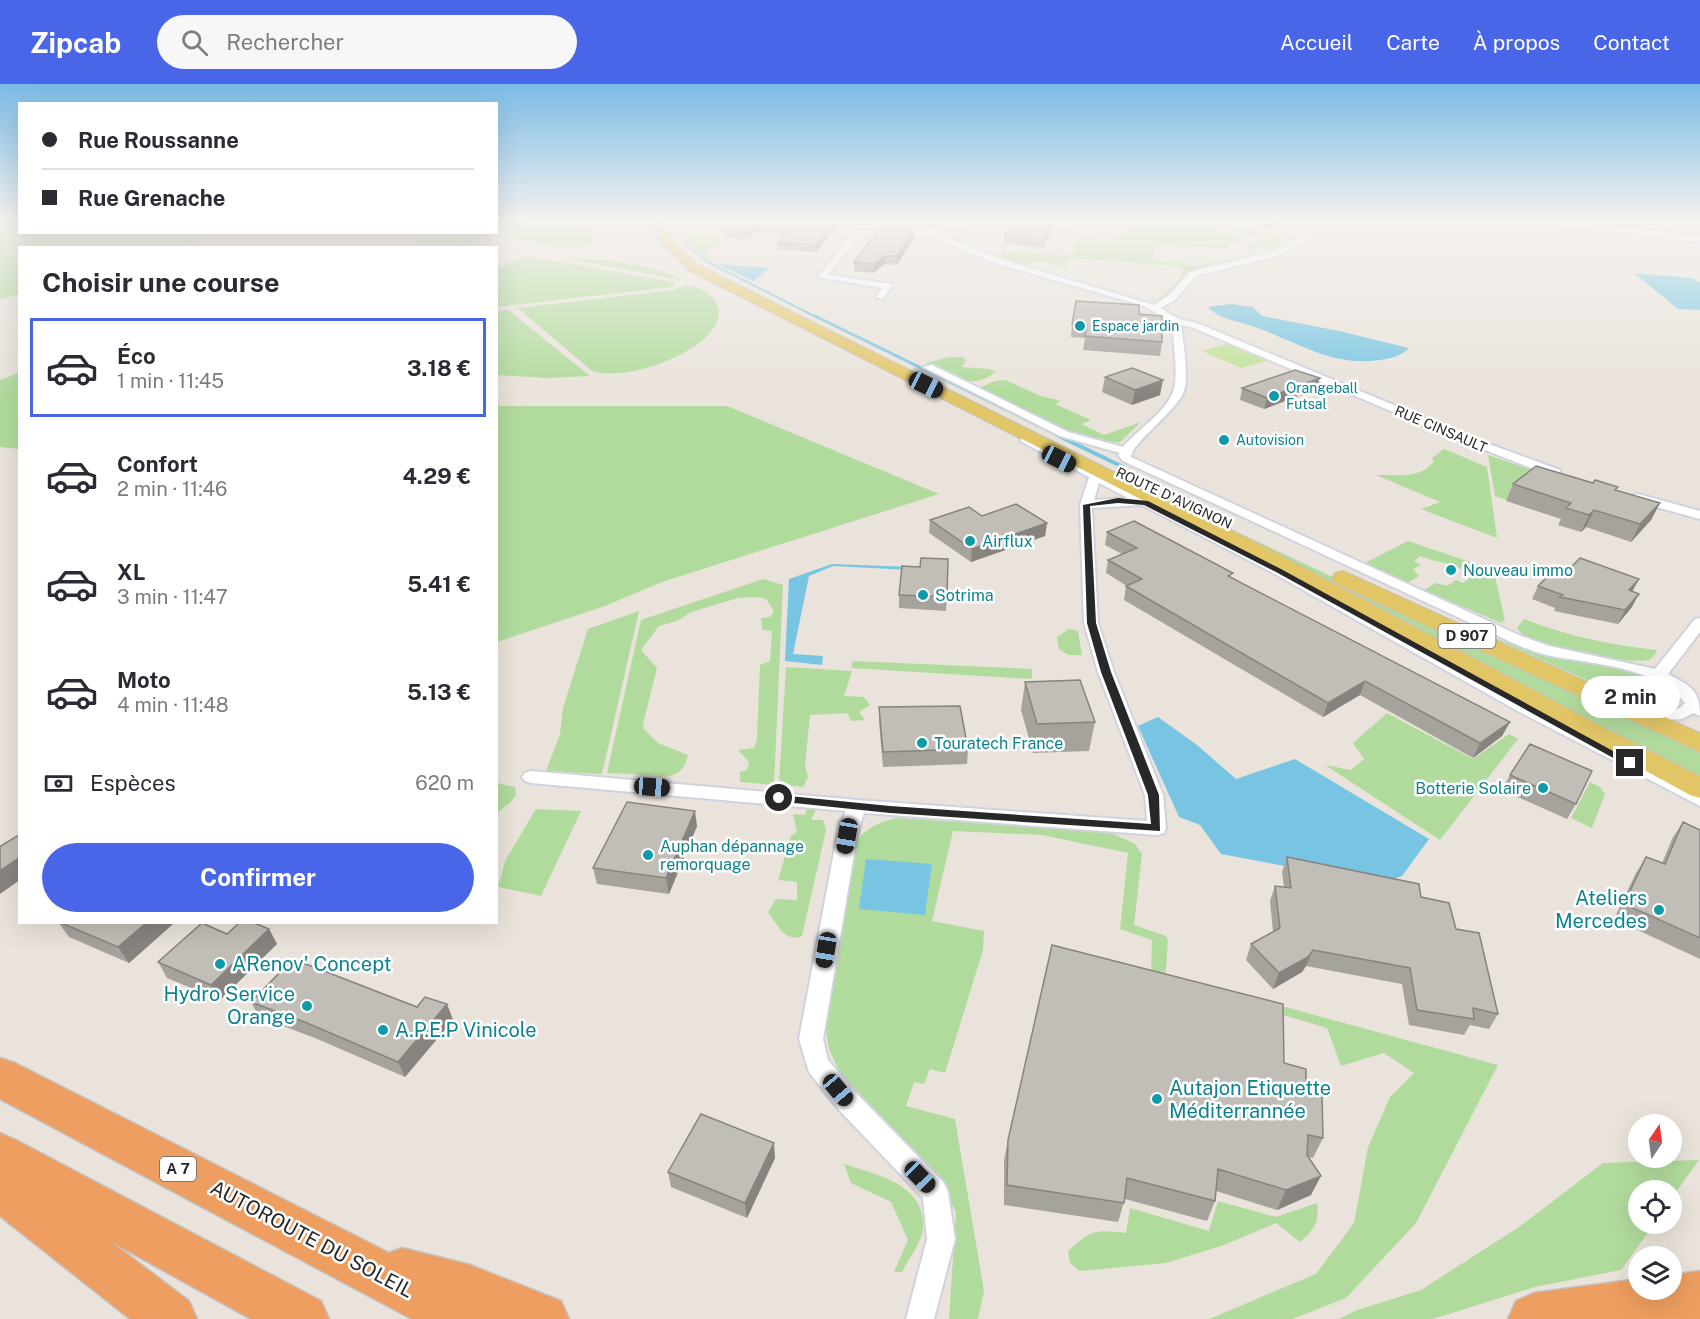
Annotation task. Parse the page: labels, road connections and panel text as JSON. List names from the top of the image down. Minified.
{"streets":{"highway":["A 7","AUTOROUTE DU SOLEIL"],"main road":["ROUTE D'AVIGNON","D 907"],"street":["RUE CINSAULT"]},"places":["Espace jardin","Orangeball Futsal","Autovision","Airflux","Nouveau immo","Sotrima","Touratech France","Botterie Solaire","Auphan dépannage remorquage","Ateliers Mercedes","ARenov' Concept","Hydro Service Orange","A.P.E.P Vinicole","Autajon Etiquette Méditerrannée"],"north":"top","page":{"header":"Zipcab","search":"Rechercher","nav":["Accueil","Carte","À propos","Contact"],"banner":["Rue Roussanne","Rue Grenache"],"heading":"Choisir une course","list":[{"name":"Éco","note":"1 min · 11:45","value":"3.18 €"},{"name":"Confort","note":"2 min · 11:46","value":"4.29 €"},{"name":"XL","note":"3 min · 11:47","value":"5.41 €"},{"name":"Moto","note":"4 min · 11:48","value":"5.13 €"}],"bubble":"2 min","pay":["Espèces","620 m"],"buttons":"Confirmer"}}
